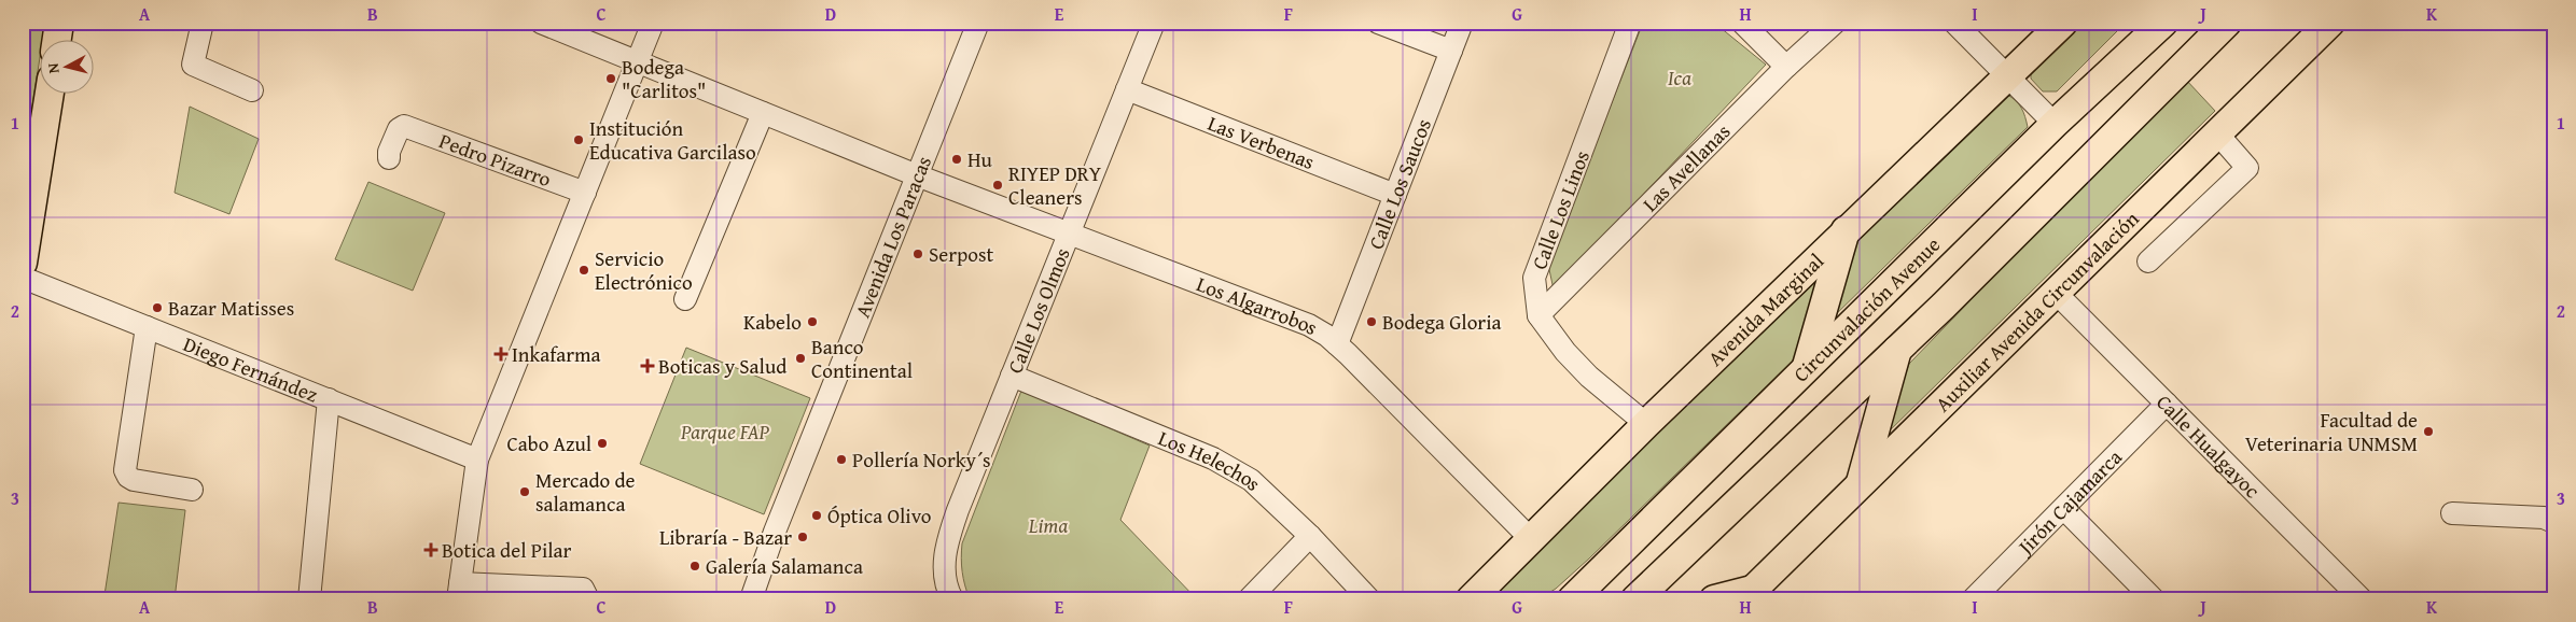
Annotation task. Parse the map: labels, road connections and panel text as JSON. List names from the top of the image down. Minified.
{"streets":{"main road":["Avenida Marginal","Circunvalación Avenue","Auxiliar Avenida Circunvalación"],"street":["Las Verbenas","Pedro Pizarro","Las Avellanas","Calle Los Saucos","Calle Los Linos","Avenida Los Paracas","Los Algarrobos","Calle Los Olmos","Diego Fernández","Calle Hualgayoc","Los Helechos","Jirón Cajamarca"]},"crossings":[["Las Verbenas","Calle Los Saucos"],["Las Verbenas","Calle Los Olmos"],["Las Avellanas","Calle Los Linos"],["Calle Los Saucos","Los Algarrobos"],["Calle Los Linos","Avenida Marginal"],["Avenida Los Paracas","Los Algarrobos"],["Los Algarrobos","Calle Los Olmos"],["Los Algarrobos","Avenida Marginal"],["Calle Los Olmos","Los Helechos"],["Auxiliar Avenida Circunvalación","Calle Hualgayoc"],["Calle Hualgayoc","Jirón Cajamarca"]],"parks":["Ica","Parque FAP","Lima"],"places":{"other":["Bodega \"Carlitos\"","Institución Educativa Garcilaso","Hu","RIYEP DRY Cleaners","Serpost","Servicio Electrónico","Bazar Matisses","Kabelo","Bodega Gloria","Banco Continental","Facultad de Veterinaria UNMSM","Cabo Azul","Pollería Norky´s","Mercado de salamanca","Óptica Olivo","Libraría - Bazar","Galería Salamanca"],"health":["Inkafarma","Boticas y Salud","Botica del Pilar"]},"north":"left","grid":{"columns":["A","B","C","D","E","F","G","H","I","J","K"],"rows":["1","2","3"]}}
